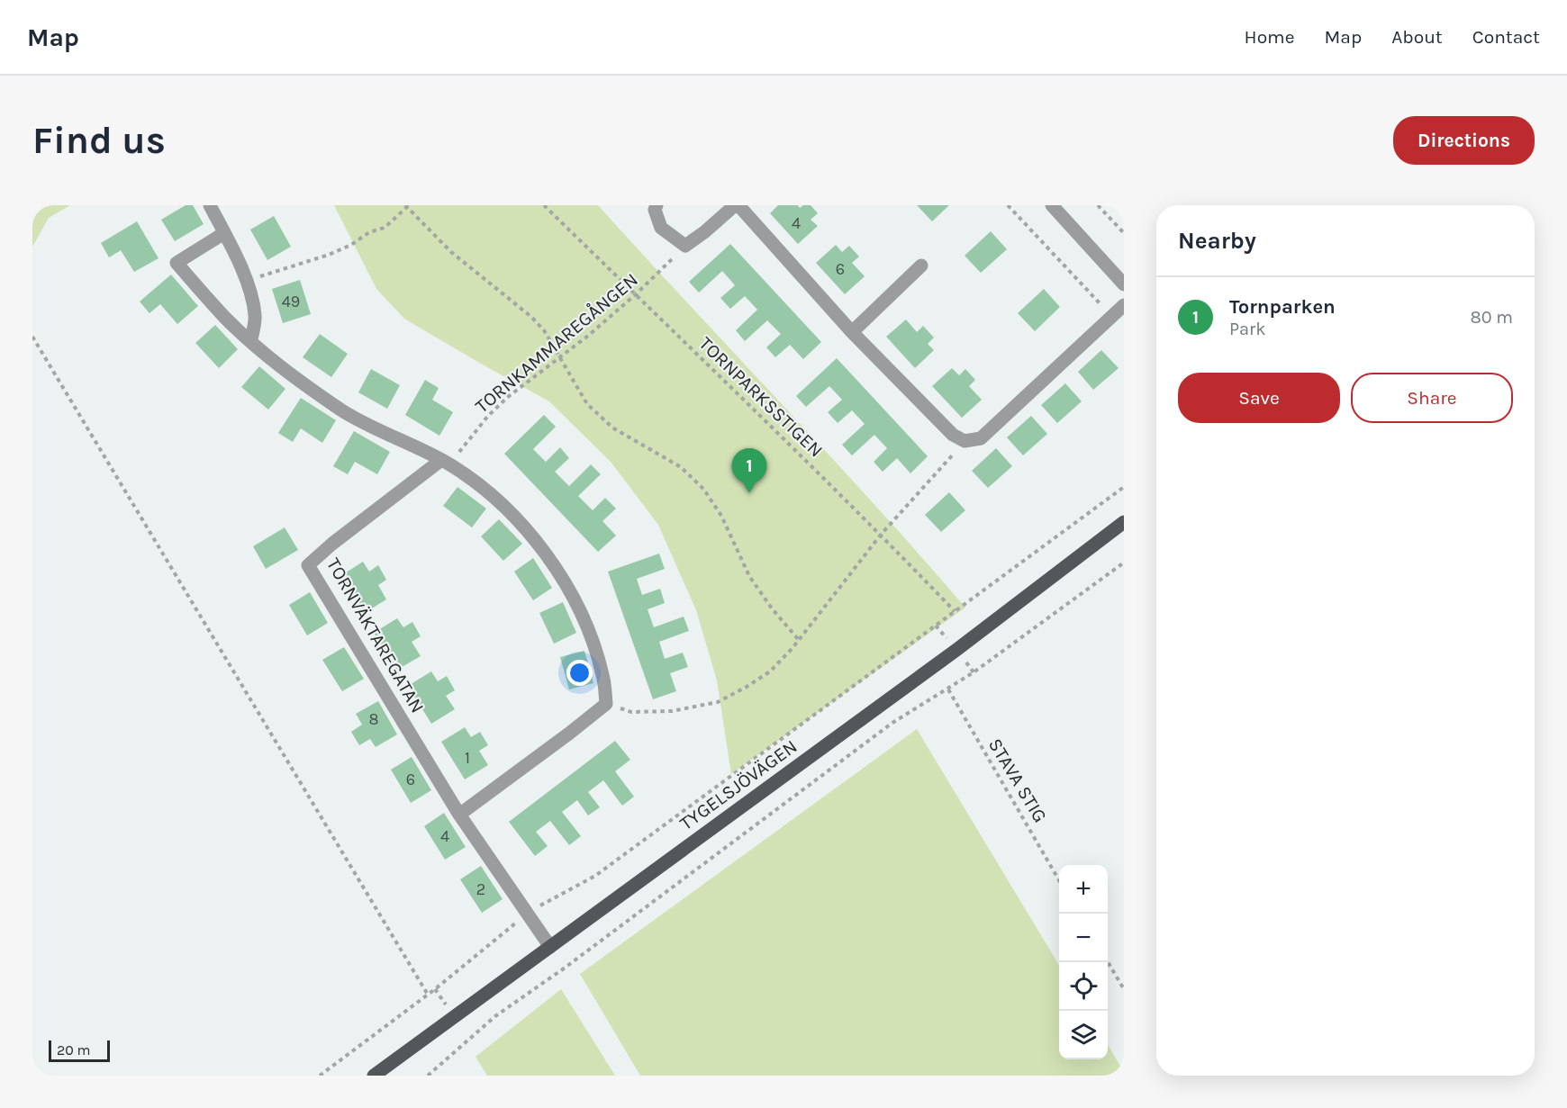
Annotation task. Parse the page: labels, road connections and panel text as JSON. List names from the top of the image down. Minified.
{"streets":{"main road":["TYGELSJÖVÄGEN"],"street":["TORNVÄKTAREGATAN"],"path":["TORNKAMMAREGÅNGEN","TORNPARKSSTIGEN","STAVA STIG"]},"crossings":[["TORNKAMMAREGÅNGEN","TORNPARKSSTIGEN"],["TORNKAMMAREGÅNGEN","TORNVÄKTAREGATAN"],["TORNVÄKTAREGATAN","TYGELSJÖVÄGEN"]],"house_numbers":["4","6","49","8","1","6","4","2"],"scale_bar":"20 m","page":{"header":"Map","nav":["Home","Map","About","Contact"],"buttons":["Directions",["Save","Share"]],"title":"Find us","heading":"Nearby","list":[{"mark":"1","name":"Tornparken","note":"Park","value":"80 m"}],"pins":"1","map_buttons":["+","−"],"scale":"20 m"}}
